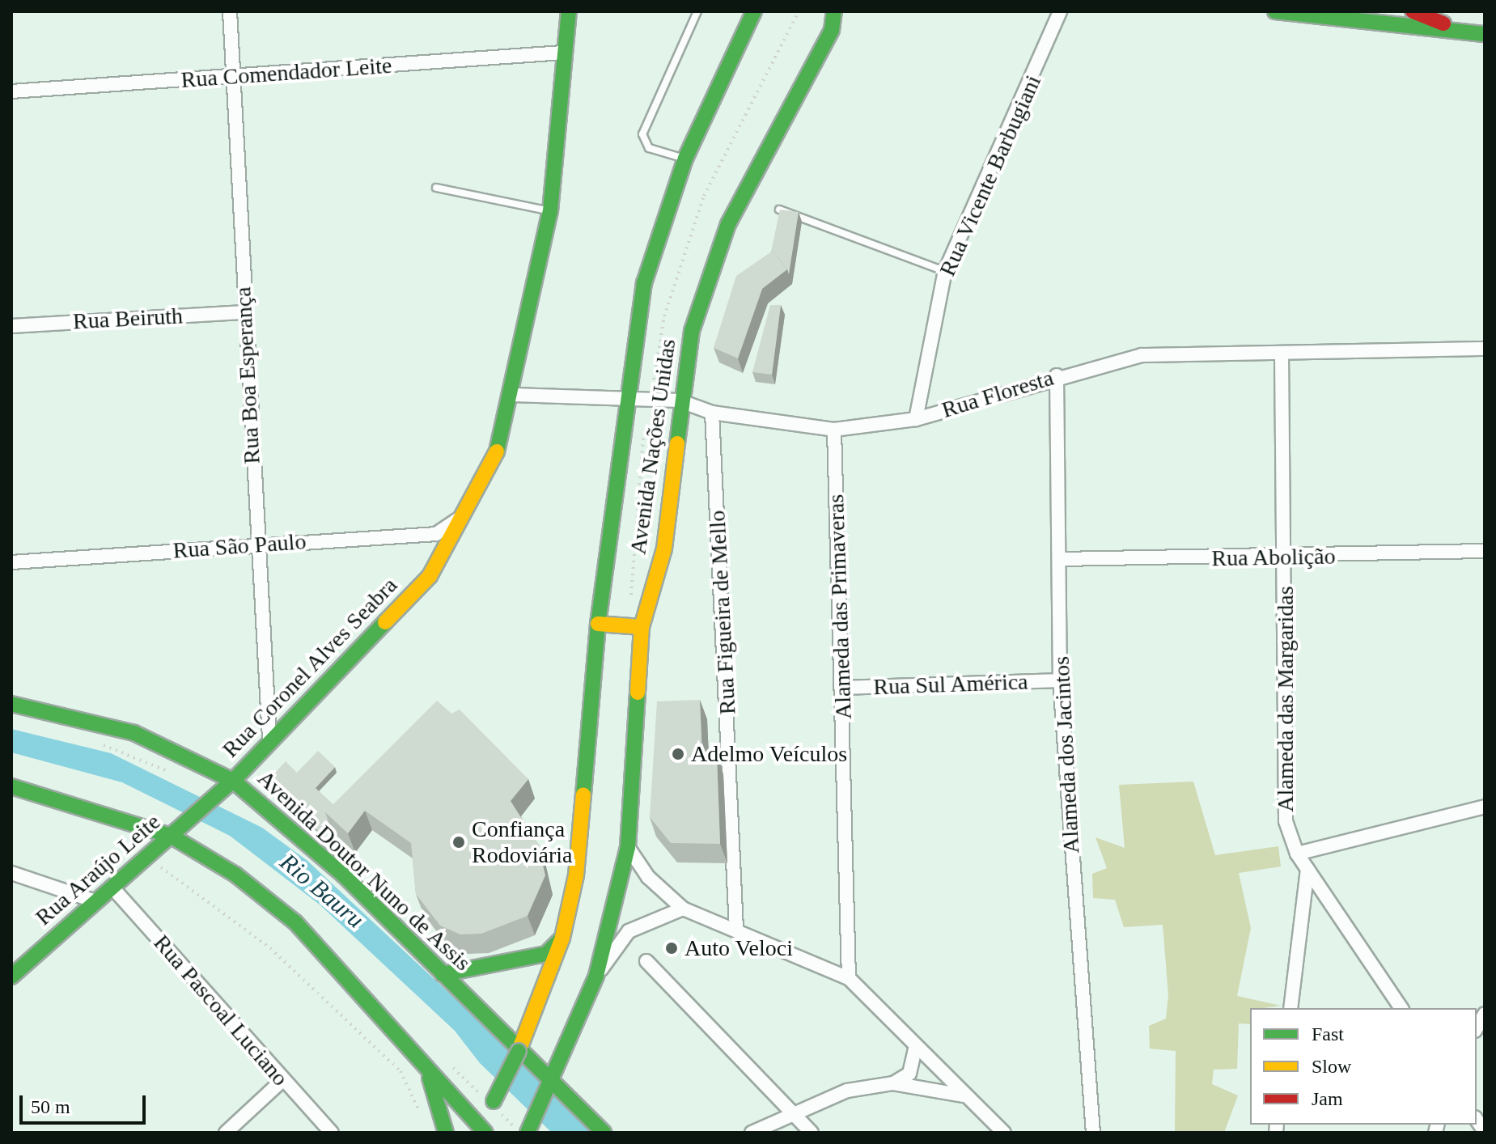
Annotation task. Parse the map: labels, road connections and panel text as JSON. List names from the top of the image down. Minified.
{"streets":{"main road":["Avenida Nações Unidas","Rua Coronel Alves Seabra","Rua Araújo Leite","Avenida Doutor Nuno de Assis"],"street":["Rua Comendador Leite","Rua Vicente Barbugiani","Rua Beiruth","Rua Boa Esperança","Rua Floresta","Rua São Paulo","Rua Abolição","Alameda das Primaveras","Rua Figueira de Mello","Rua Sul América","Alameda das Margaridas","Alameda dos Jacintos","Rua Pascoal Luciano"]},"crossings":[["Rua Comendador Leite","Rua Boa Esperança"],["Rua Comendador Leite","Rua Coronel Alves Seabra"],["Rua Vicente Barbugiani","Rua Floresta"],["Rua Beiruth","Rua Boa Esperança"],["Rua Boa Esperança","Rua São Paulo"],["Rua Boa Esperança","Rua Coronel Alves Seabra"],["Rua Floresta","Avenida Nações Unidas"],["Rua Floresta","Alameda das Primaveras"],["Rua Floresta","Rua Figueira de Mello"],["Rua Floresta","Rua Coronel Alves Seabra"],["Rua Floresta","Alameda das Margaridas"],["Rua Floresta","Alameda dos Jacintos"],["Avenida Nações Unidas","Avenida Doutor Nuno de Assis"],["Rua São Paulo","Rua Coronel Alves Seabra"],["Rua Abolição","Alameda das Margaridas"],["Rua Abolição","Alameda dos Jacintos"],["Alameda das Primaveras","Rua Sul América"],["Rua Coronel Alves Seabra","Rua Araújo Leite"],["Rua Coronel Alves Seabra","Avenida Doutor Nuno de Assis"],["Rua Sul América","Alameda dos Jacintos"],["Rua Araújo Leite","Rua Pascoal Luciano"]],"water":["Rio Bauru"],"places":["Adelmo Veículos","Confiança Rodoviária","Auto Veloci"],"legend":["Fast","Slow","Jam"],"scale_bar":"50 m"}
